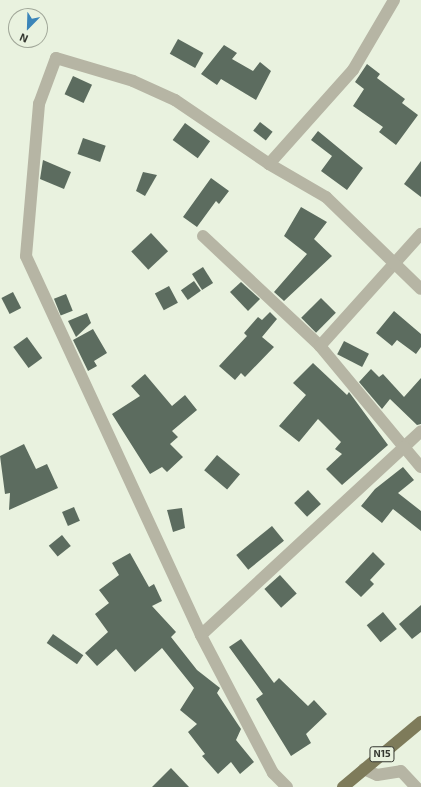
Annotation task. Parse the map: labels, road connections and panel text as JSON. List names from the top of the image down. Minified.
{"streets":{"highway":["N15"]},"north":"bottom left"}
